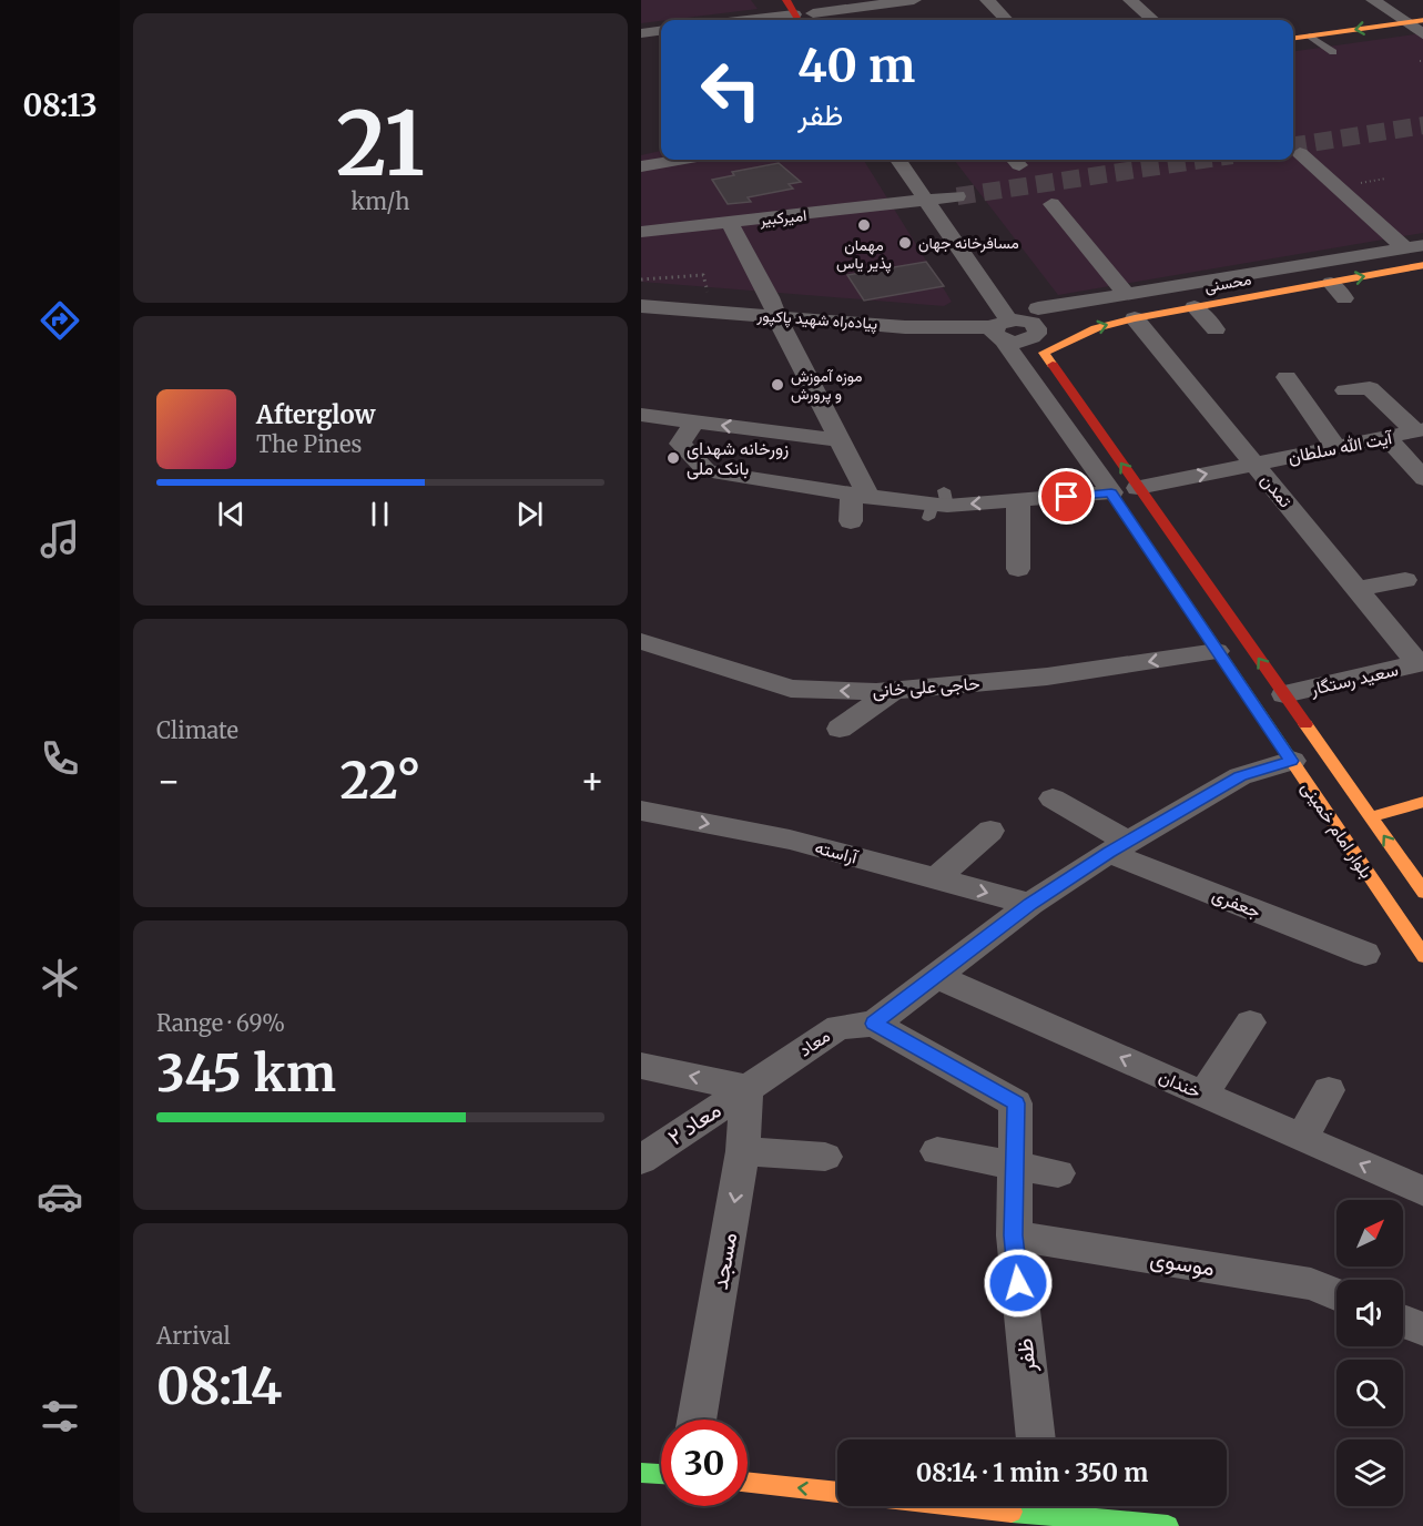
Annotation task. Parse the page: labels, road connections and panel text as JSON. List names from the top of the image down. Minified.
{"streets":{"main road":["محسنی","بلوار امام خمینی"],"street":["امیرکبیر","پیاده‌راه شهید پاکپور","آیت الله سلطان","تمدن","سعید رستگار","حاجی علی خانی","آراسته","جعفری","معاد","خندان","معاد ۲","مسجد","موسوی","ظفر"]},"crossings":[["امیرکبیر","بلوار امام خمینی"],["محسنی","تمدن"],["محسنی","بلوار امام خمینی"],["پیاده‌راه شهید پاکپور","بلوار امام خمینی"],["آیت الله سلطان","تمدن"],["آیت الله سلطان","بلوار امام خمینی"],["تمدن","سعید رستگار"],["سعید رستگار","بلوار امام خمینی"],["حاجی علی خانی","بلوار امام خمینی"],["معاد","معاد ۲"],["معاد","مسجد"],["معاد","ظفر"],["معاد ۲","مسجد"],["موسوی","ظفر"]],"one_way":["محسنی","آراسته","خندان","مسجد"],"places":["مهمان پذیر یاس","مسافرخانه جهان","موزه آموزش و پرورش","زورخانه شهدای بانک ملی"],"north":"top right","page":{"tabs":"08:13","tile":[["21","km/h"],"Climate",["Range · 69%","345 km"],["Arrival","08:14"]],"turn":["40 m","ظفر"],"song":["Afterglow","The Pines"],"heat":["−","22°","+"],"limit":"30","trip":"08:14 · 1 min · 350 m"}}
